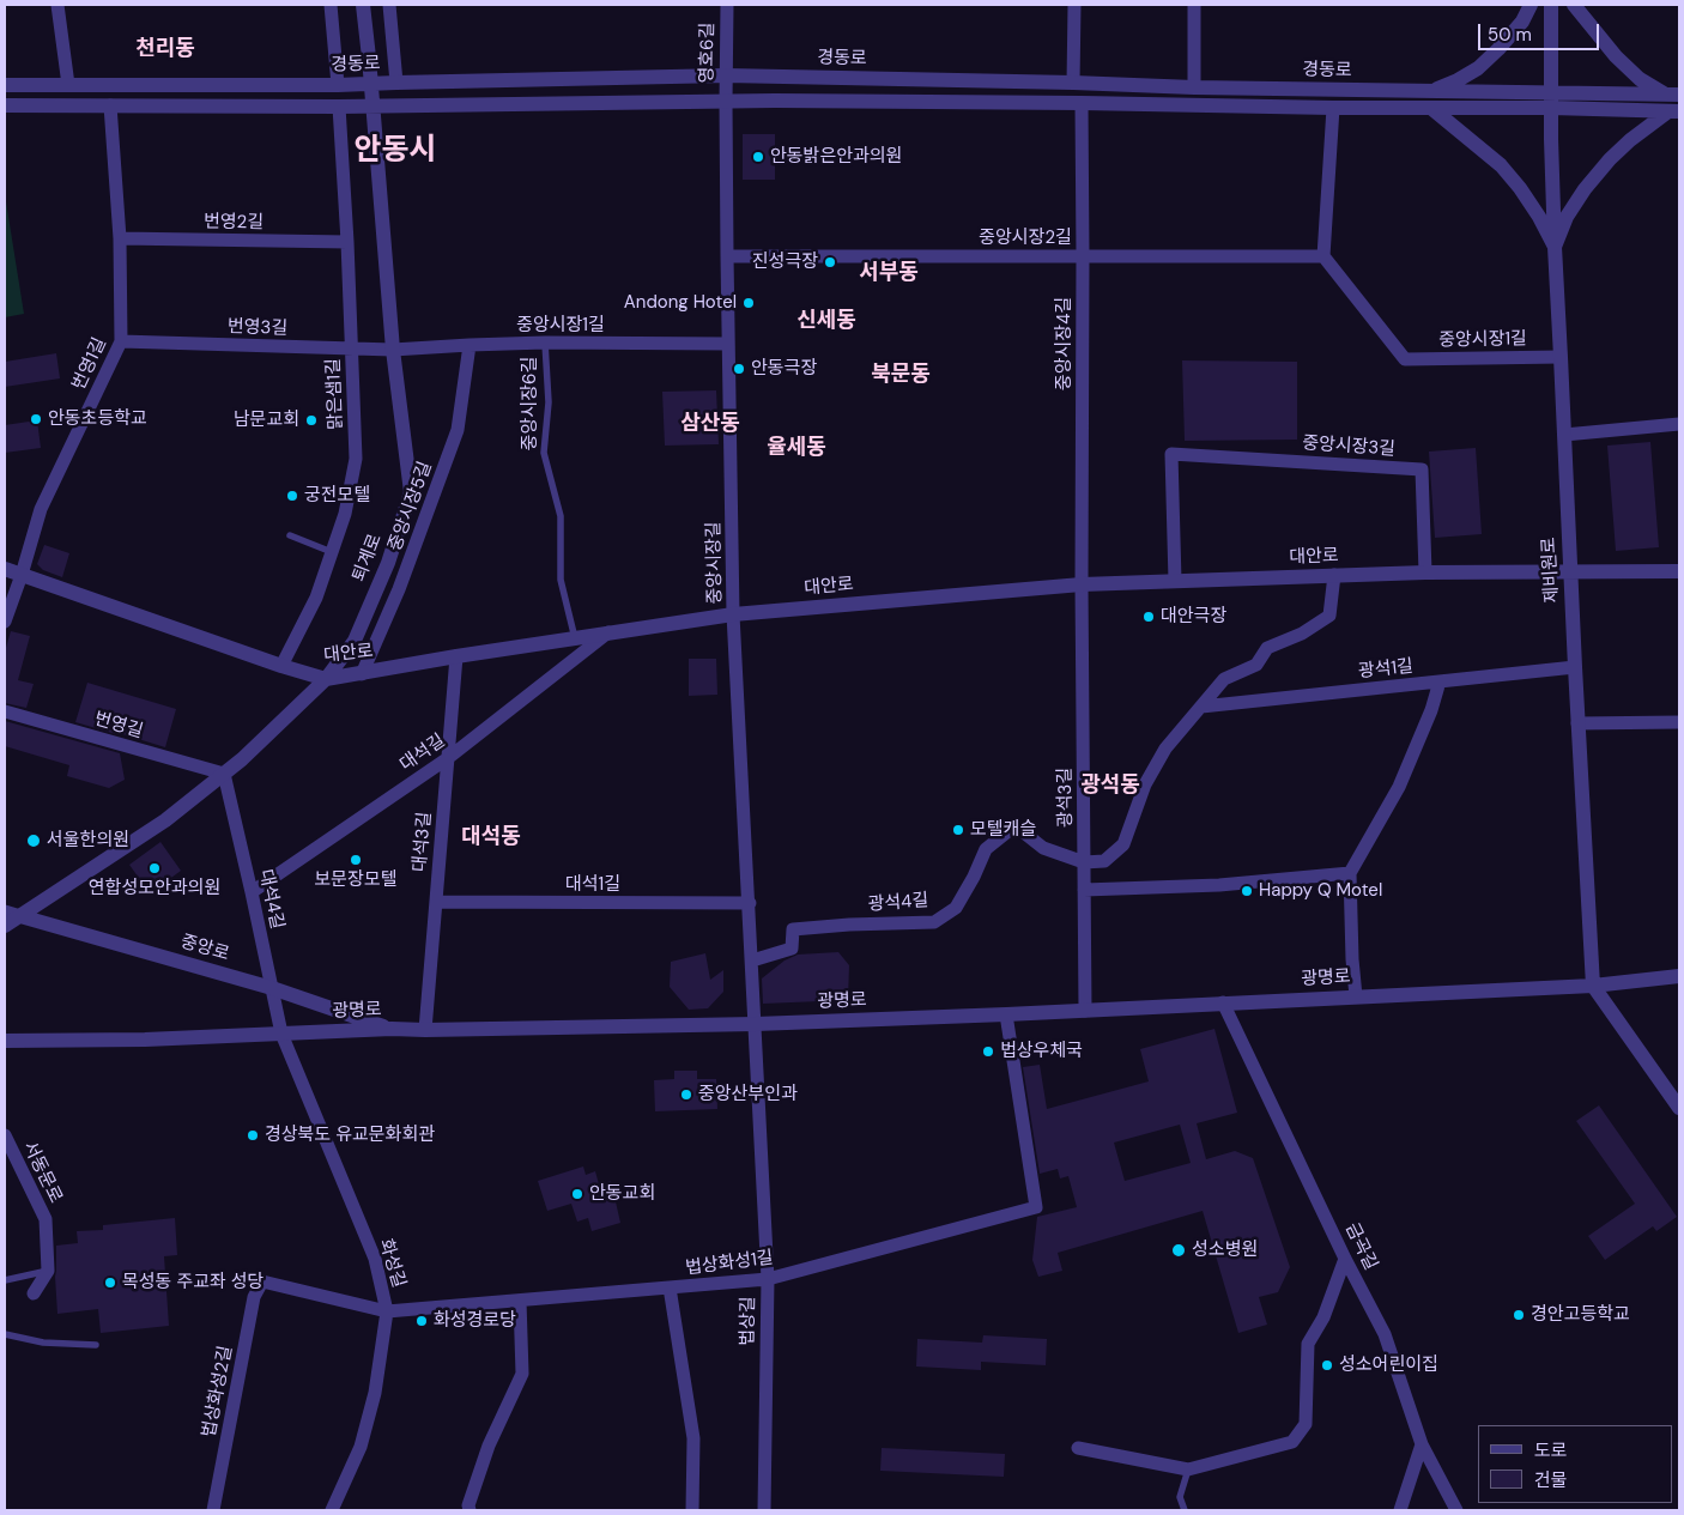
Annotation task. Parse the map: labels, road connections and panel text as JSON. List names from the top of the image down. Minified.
{"streets":{"street":["영호6길","경동로","번영2길","중앙시장2길","중앙시장1길","번영3길","중앙시장4길","번영1길","맑은샘1길","중앙시장3길","중앙시장5길","대안로","퇴계로","중앙시장길","제비원로","광석1길","번영길","대석길","광석3길","대석3길","대석1길","대석4길","광석4길","중앙로","광명로","서동문로","금곡길","화성길","법상화성1길","법상길","법상화성2길"],"lane":["중앙시장6길"]},"crossings":[["영호6길","경동로"],["영호6길","중앙시장길"],["경동로","중앙시장4길"],["경동로","번영1길"],["경동로","맑은샘1길"],["경동로","퇴계로"],["경동로","중앙시장길"],["경동로","제비원로"],["번영2길","번영1길"],["번영2길","맑은샘1길"],["중앙시장2길","중앙시장1길"],["중앙시장2길","중앙시장4길"],["중앙시장2길","중앙시장길"],["중앙시장1길","번영3길"],["중앙시장1길","중앙시장6길"],["중앙시장1길","중앙시장5길"],["중앙시장1길","퇴계로"],["중앙시장1길","중앙시장길"],["중앙시장1길","제비원로"],["번영3길","번영1길"],["번영3길","맑은샘1길"],["번영3길","퇴계로"],["중앙시장4길","대안로"],["중앙시장4길","광석3길"],["번영1길","대안로"],["맑은샘1길","대안로"],["중앙시장6길","대안로"],["중앙시장3길","대안로"],["중앙시장5길","대안로"],["대안로","퇴계로"],["대안로","중앙시장길"],["대안로","제비원로"],["대안로","대석길"],["대안로","광석3길"],["대안로","대석3길"],["퇴계로","번영길"],["퇴계로","대석4길"],["퇴계로","중앙로"],["중앙시장길","대석1길"],["중앙시장길","광석4길"],["중앙시장길","광명로"],["중앙시장길","법상길"],["제비원로","광석1길"],["제비원로","광명로"],["번영길","대석4길"],["대석길","대석3길"],["대석길","대석4길"],["광석3길","광석4길"],["광석3길","광명로"],["대석3길","대석1길"],["대석3길","광명로"],["대석4길","중앙로"],["대석4길","광명로"],["대석4길","화성길"],["중앙로","광명로"],["광명로","금곡길"],["광명로","화성길"],["광명로","법상화성1길"],["광명로","법상길"],["화성길","법상화성1길"],["법상화성1길","법상길"],["법상화성1길","법상화성2길"]],"districts":["천리동","안동시","서부동","신세동","북문동","삼산동","율세동","광석동","대석동"],"places":["안동밝은안과의원","진성극장","Andong Hotel","안동극장","안동초등학교","남문교회","궁전모텔","대안극장","모텔캐슬","서울한의원","보문장모텔","연합성모안과의원","Happy Q Motel","법상우체국","중앙산부인과","경상북도 유교문화회관","안동교회","성소병원","목성동 주교좌 성당","경안고등학교","화성경로당","성소어린이집"],"legend":["도로","건물"],"scale_bar":"50 m"}
